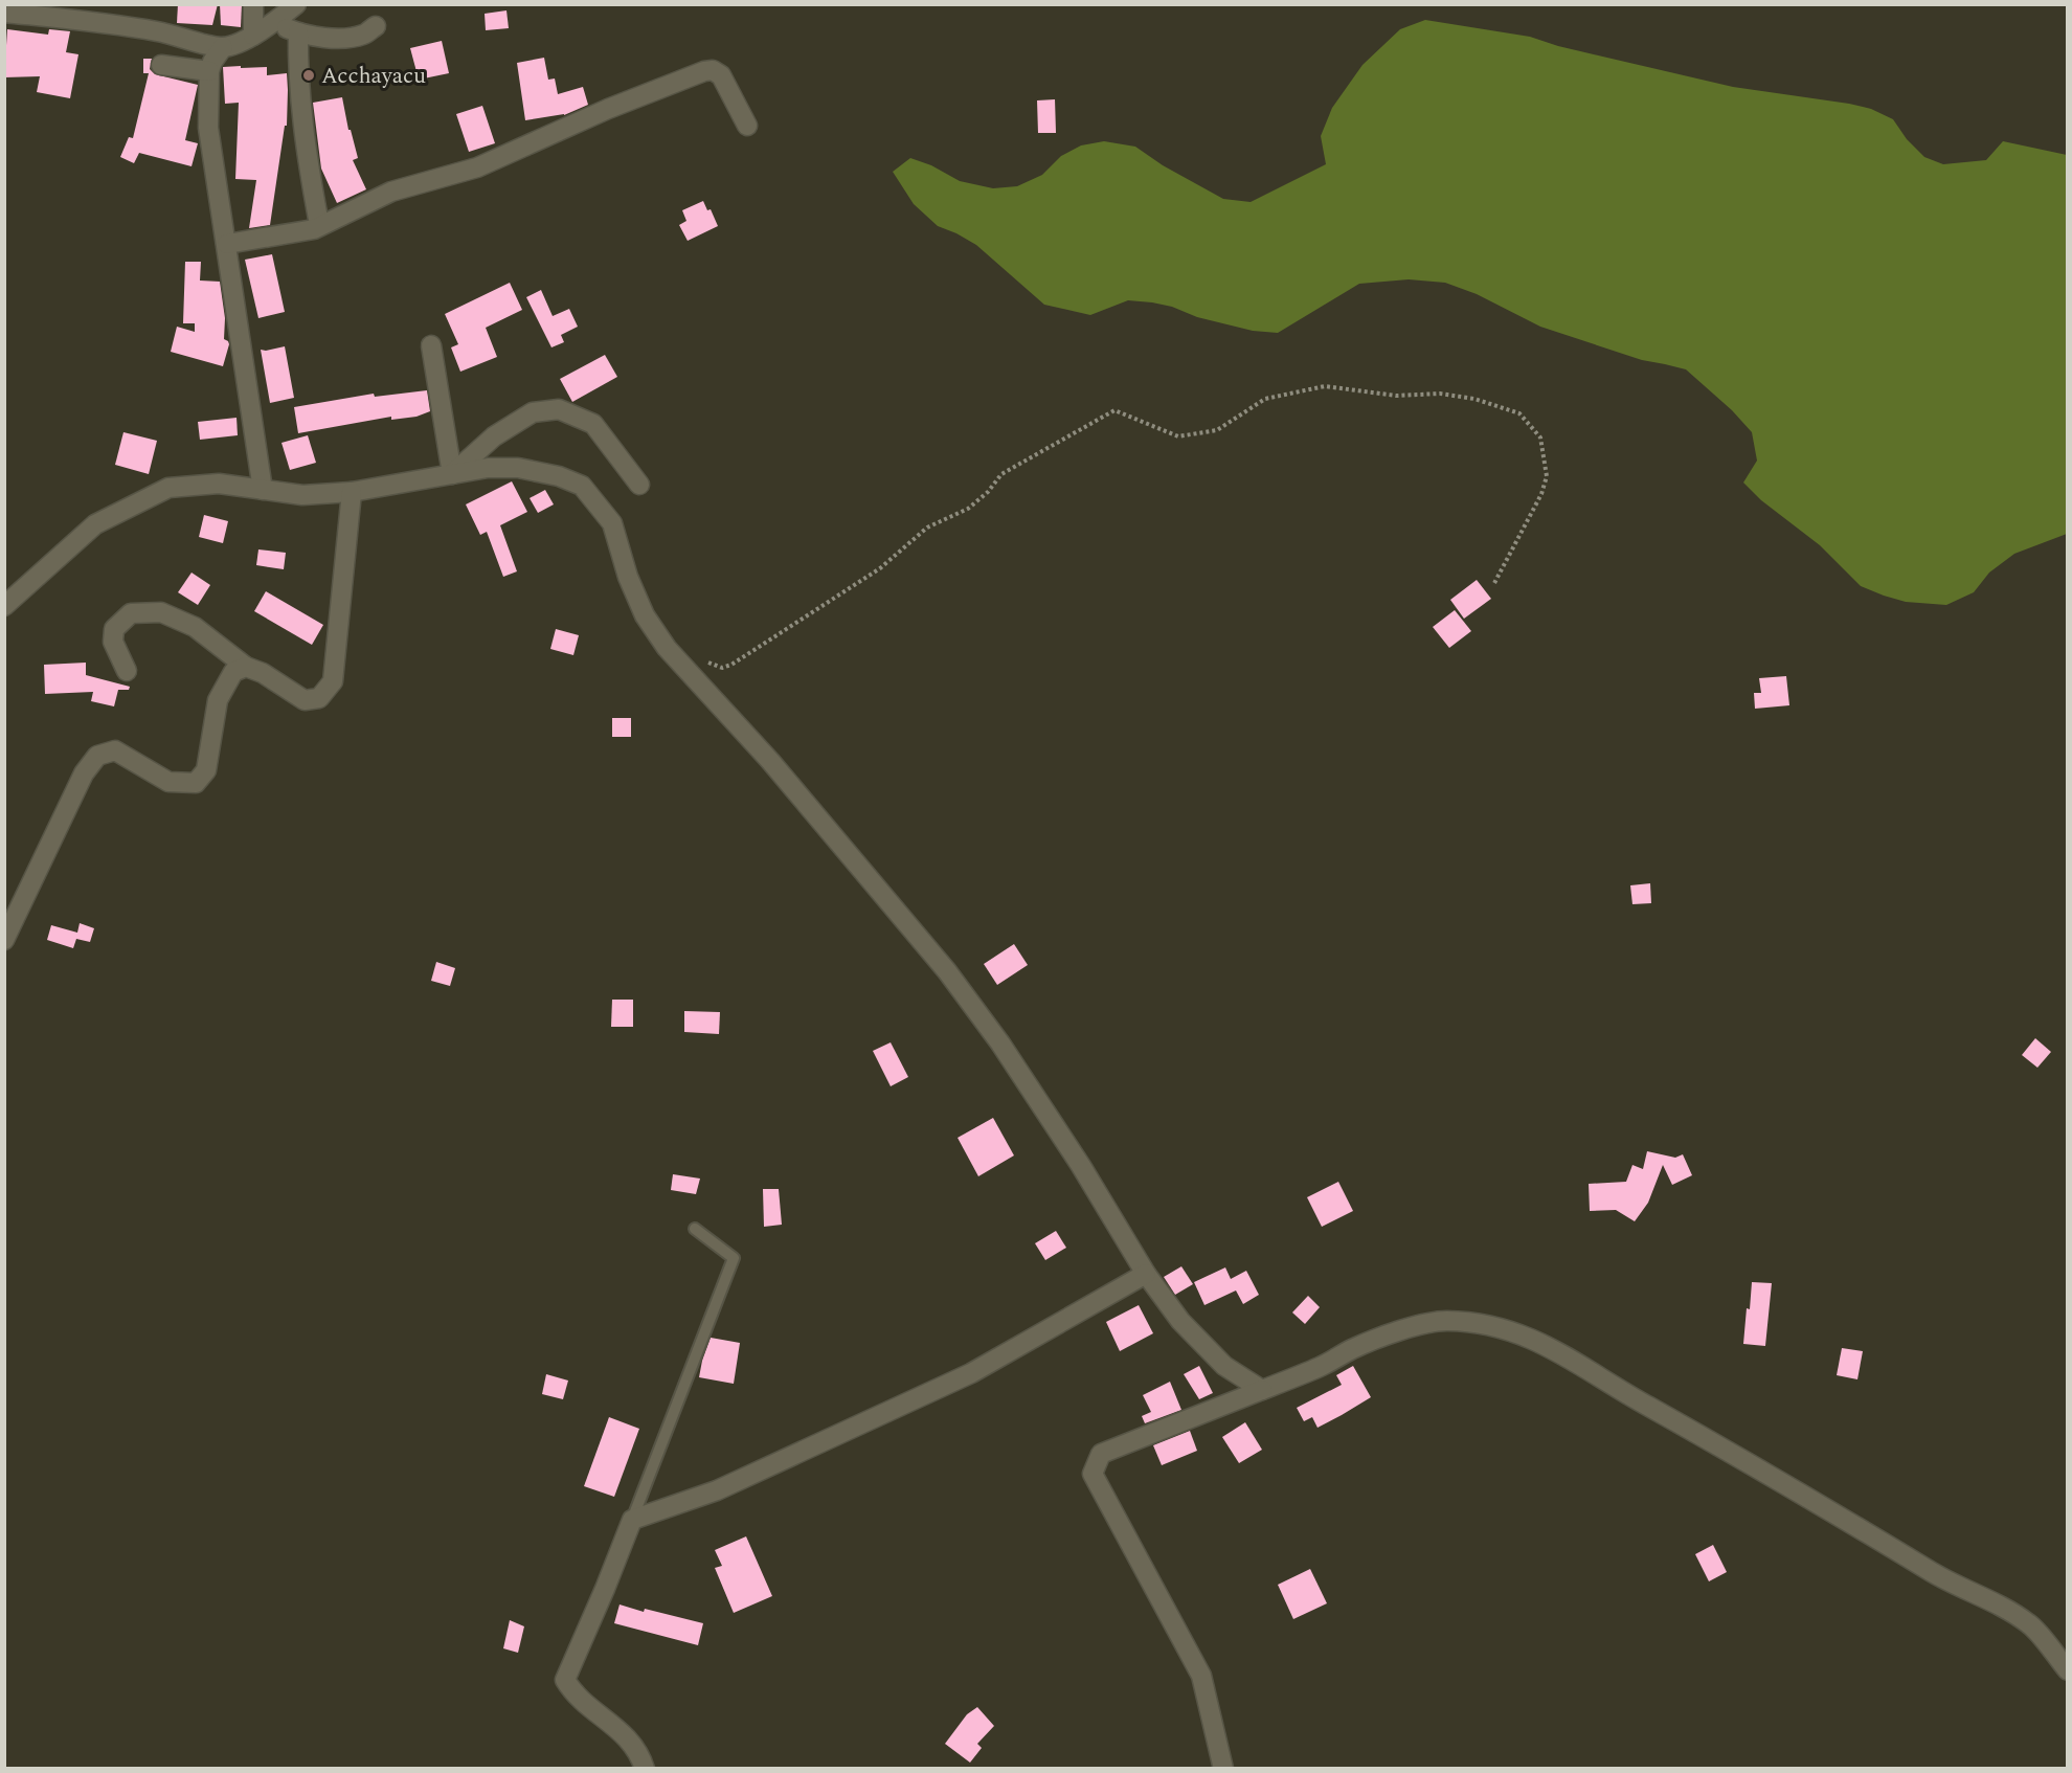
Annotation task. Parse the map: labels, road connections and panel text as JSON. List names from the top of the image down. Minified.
{"places":["Acchayacu"]}
